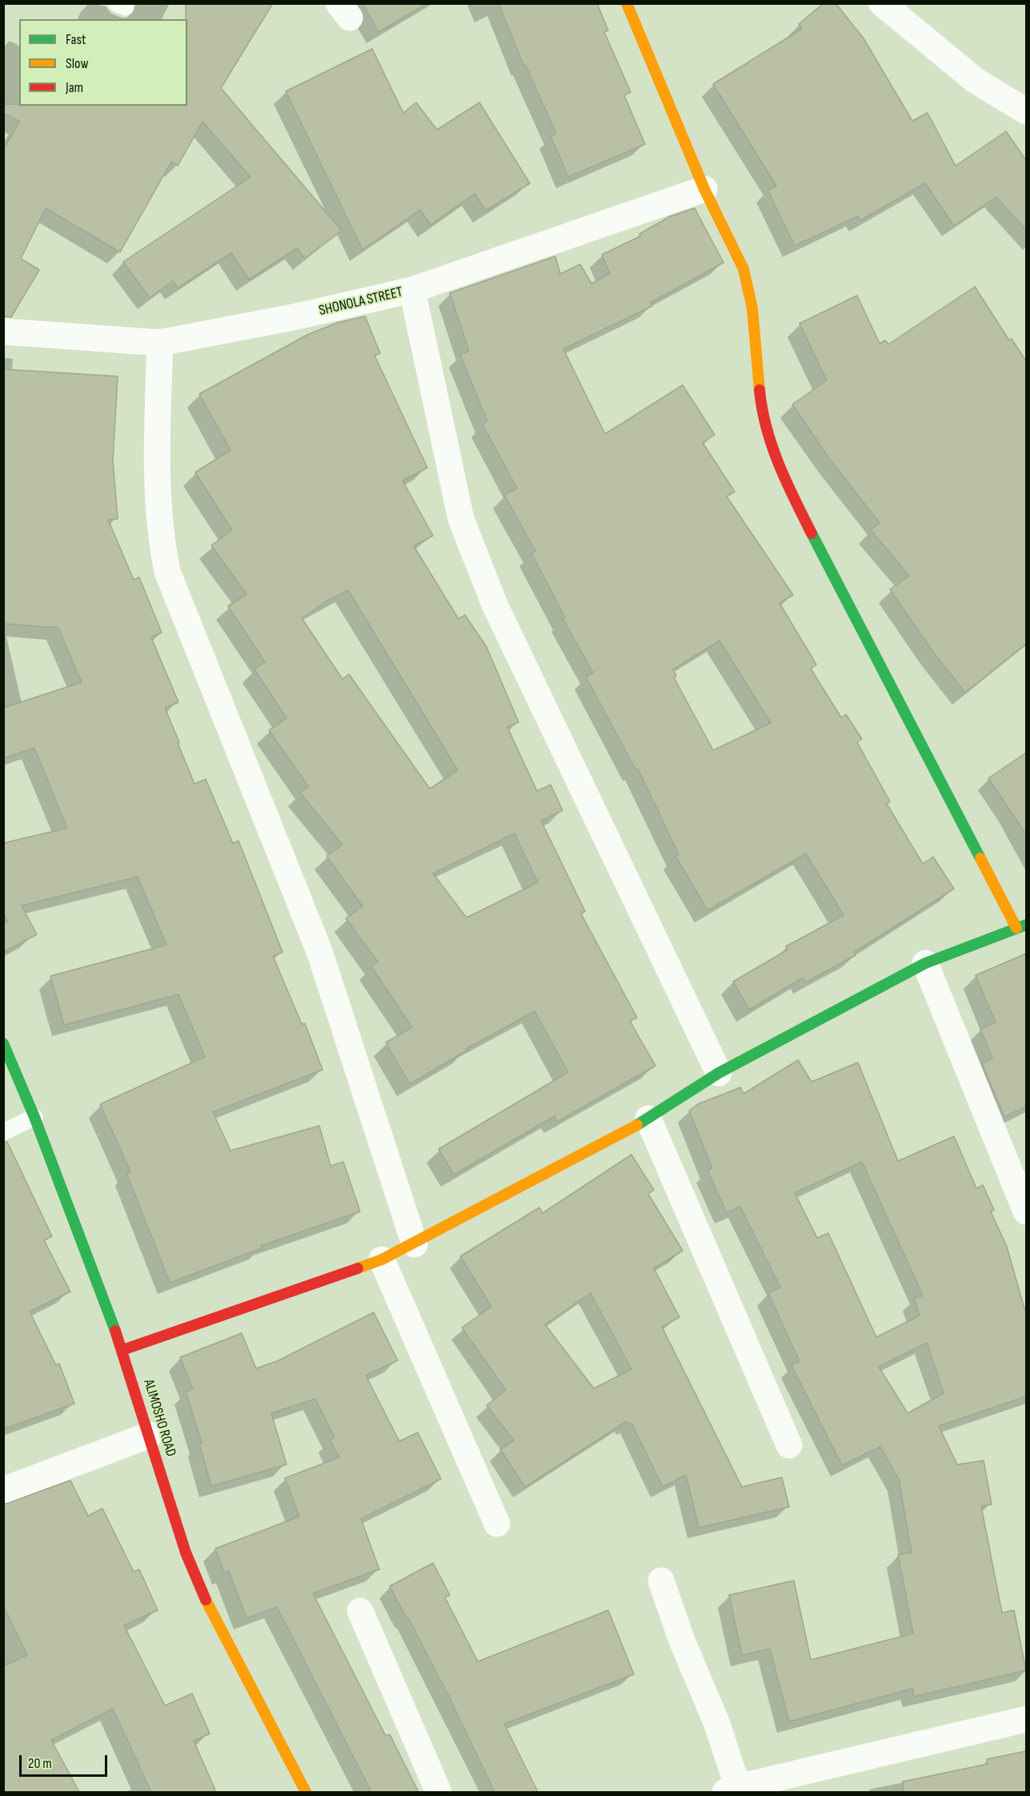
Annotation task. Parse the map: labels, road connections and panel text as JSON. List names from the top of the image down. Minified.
{"streets":{"street":["SHONOLA STREET","ALIMOSHO ROAD"]},"legend":["Fast","Slow","Jam"],"scale_bar":"20 m"}
